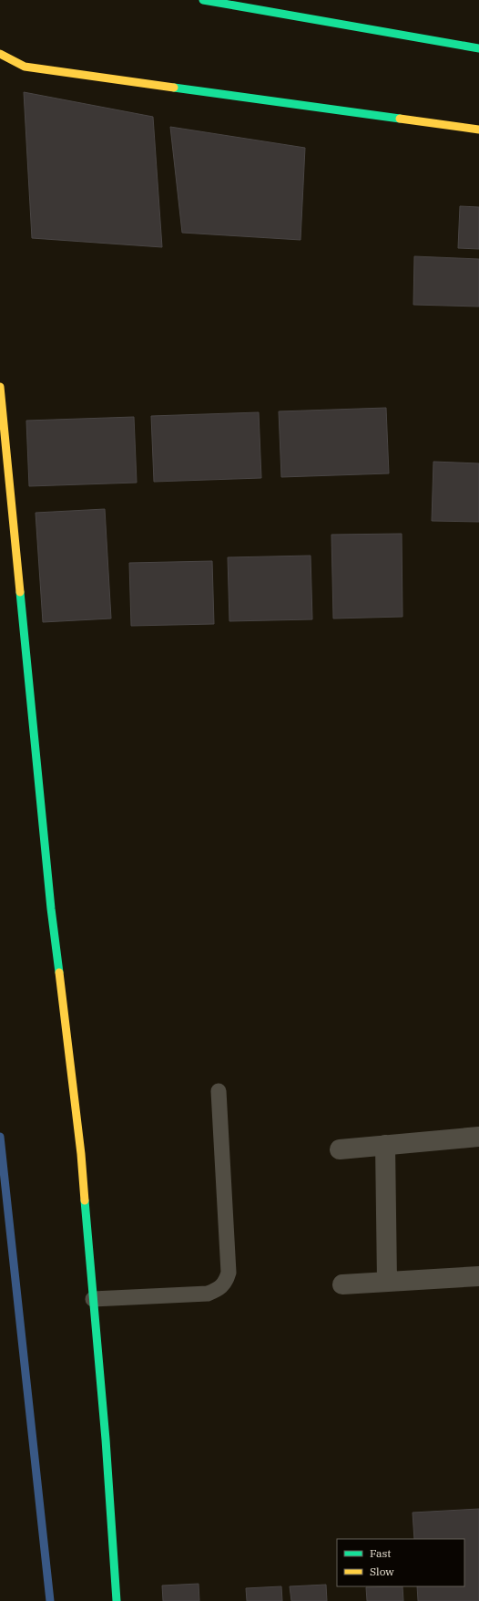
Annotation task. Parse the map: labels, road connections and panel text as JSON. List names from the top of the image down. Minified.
{"legend":["Fast","Slow"]}
